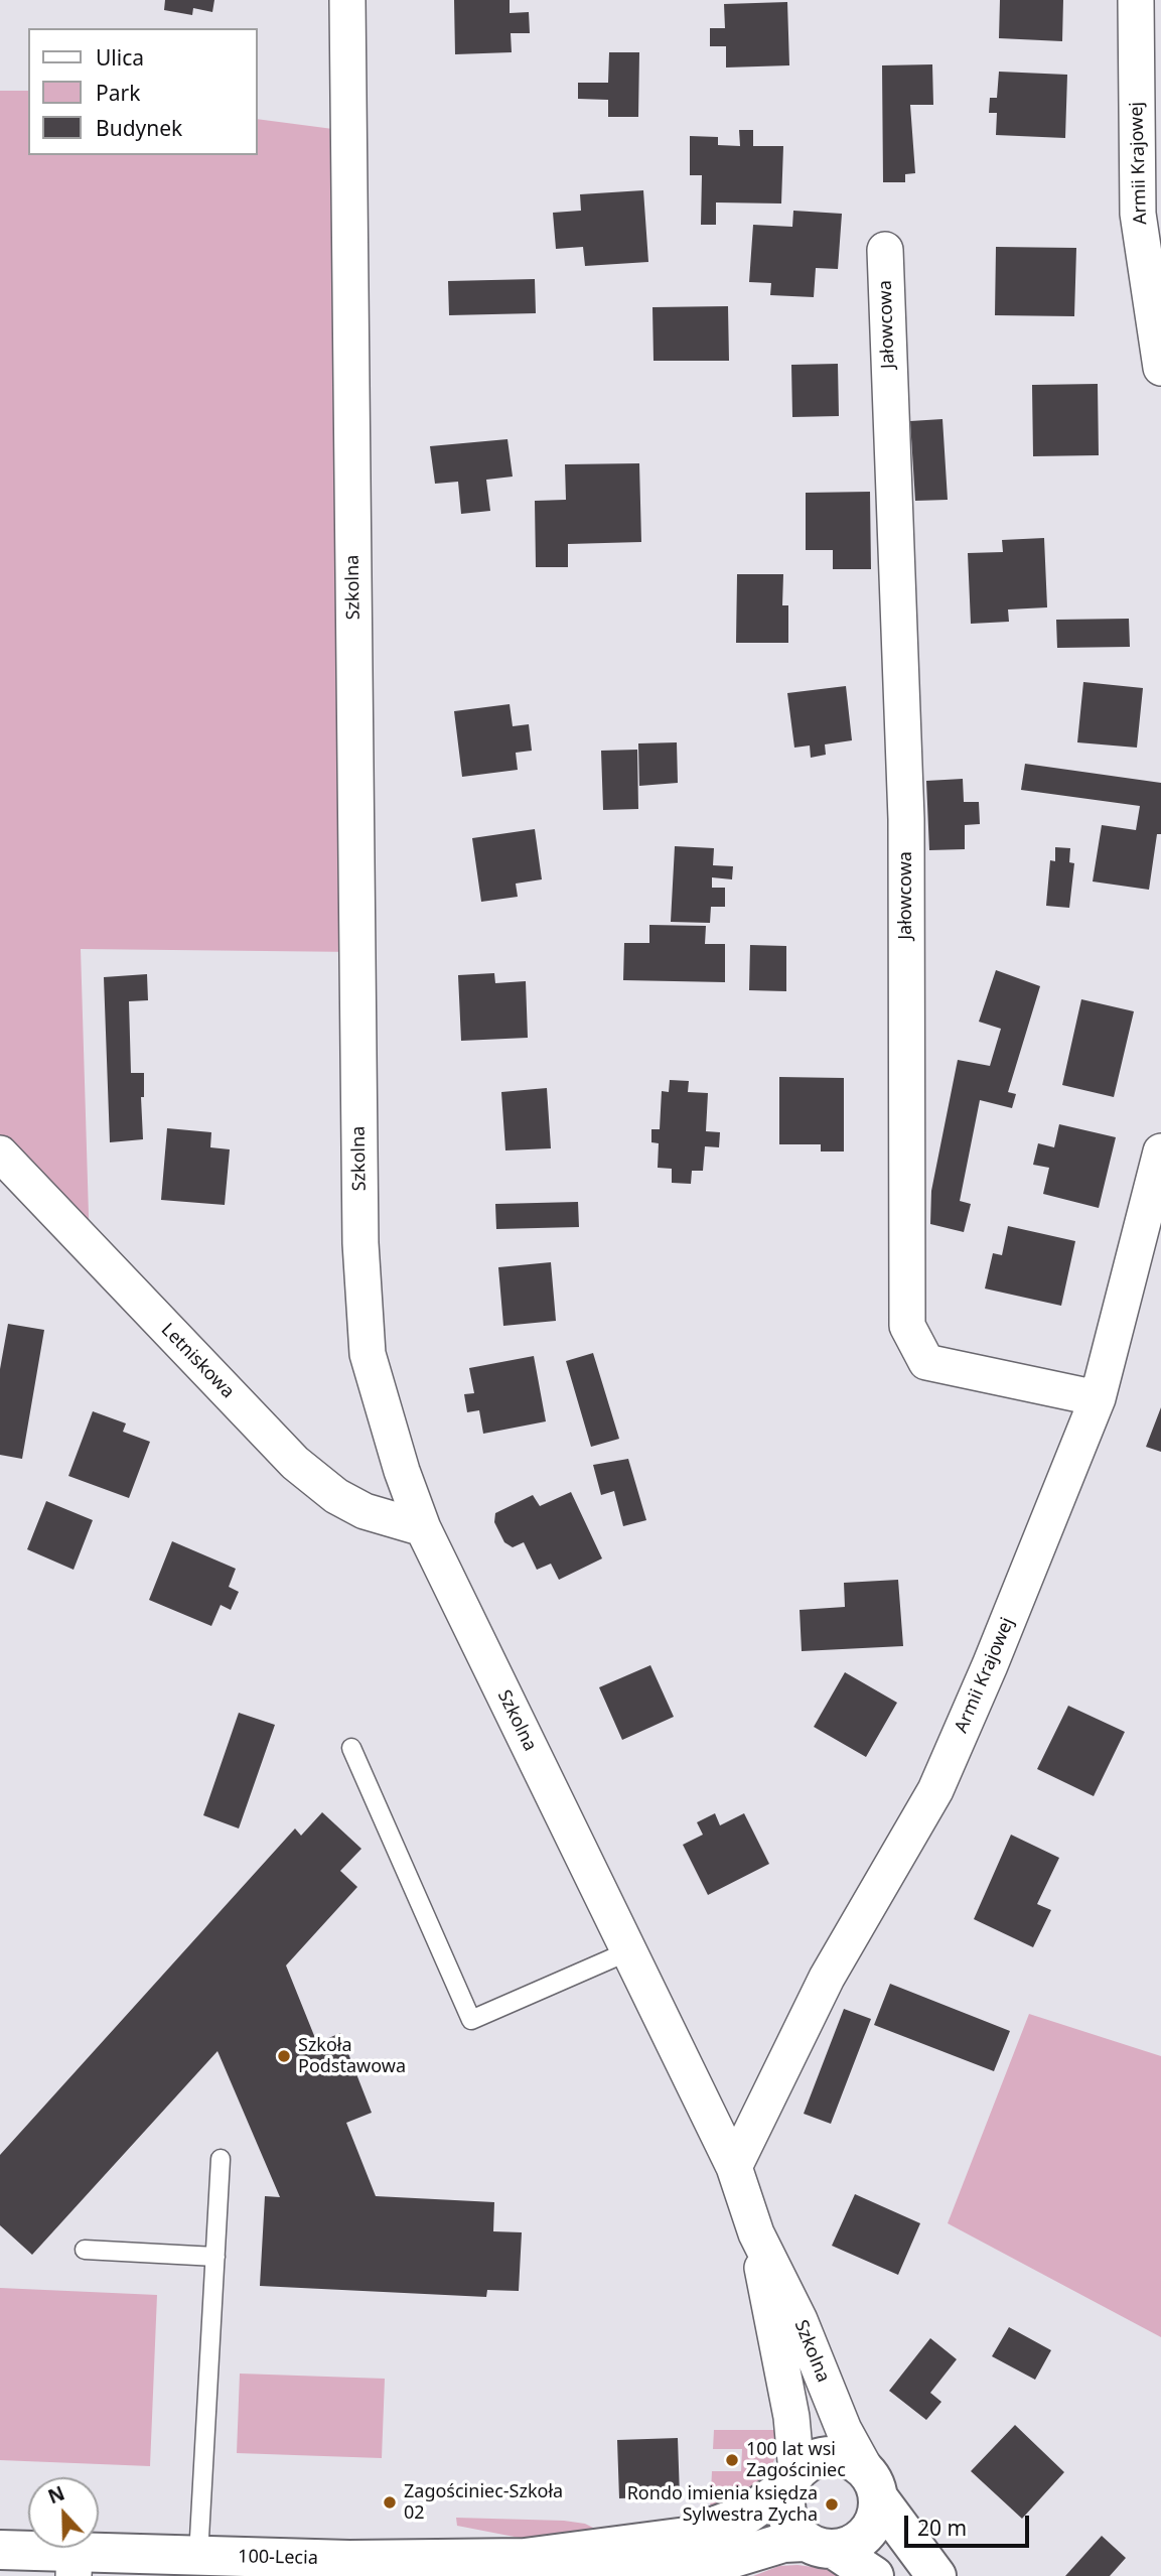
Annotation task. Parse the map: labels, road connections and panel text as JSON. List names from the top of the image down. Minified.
{"streets":{"street":["Armii Krajowej","Jałowcowa","Szkolna","Letniskowa","100-Lecia"]},"crossings":[["Armii Krajowej","Jałowcowa"],["Armii Krajowej","Szkolna"],["Szkolna","Letniskowa"],["Szkolna","100-Lecia"]],"places":["Szkoła Podstawowa","100 lat wsi Zagościniec","Zagościniec-Szkoła 02","Rondo imienia księdza Sylwestra Zycha"],"legend":["Ulica","Park","Budynek"],"scale_bar":"20 m","north":"top"}
